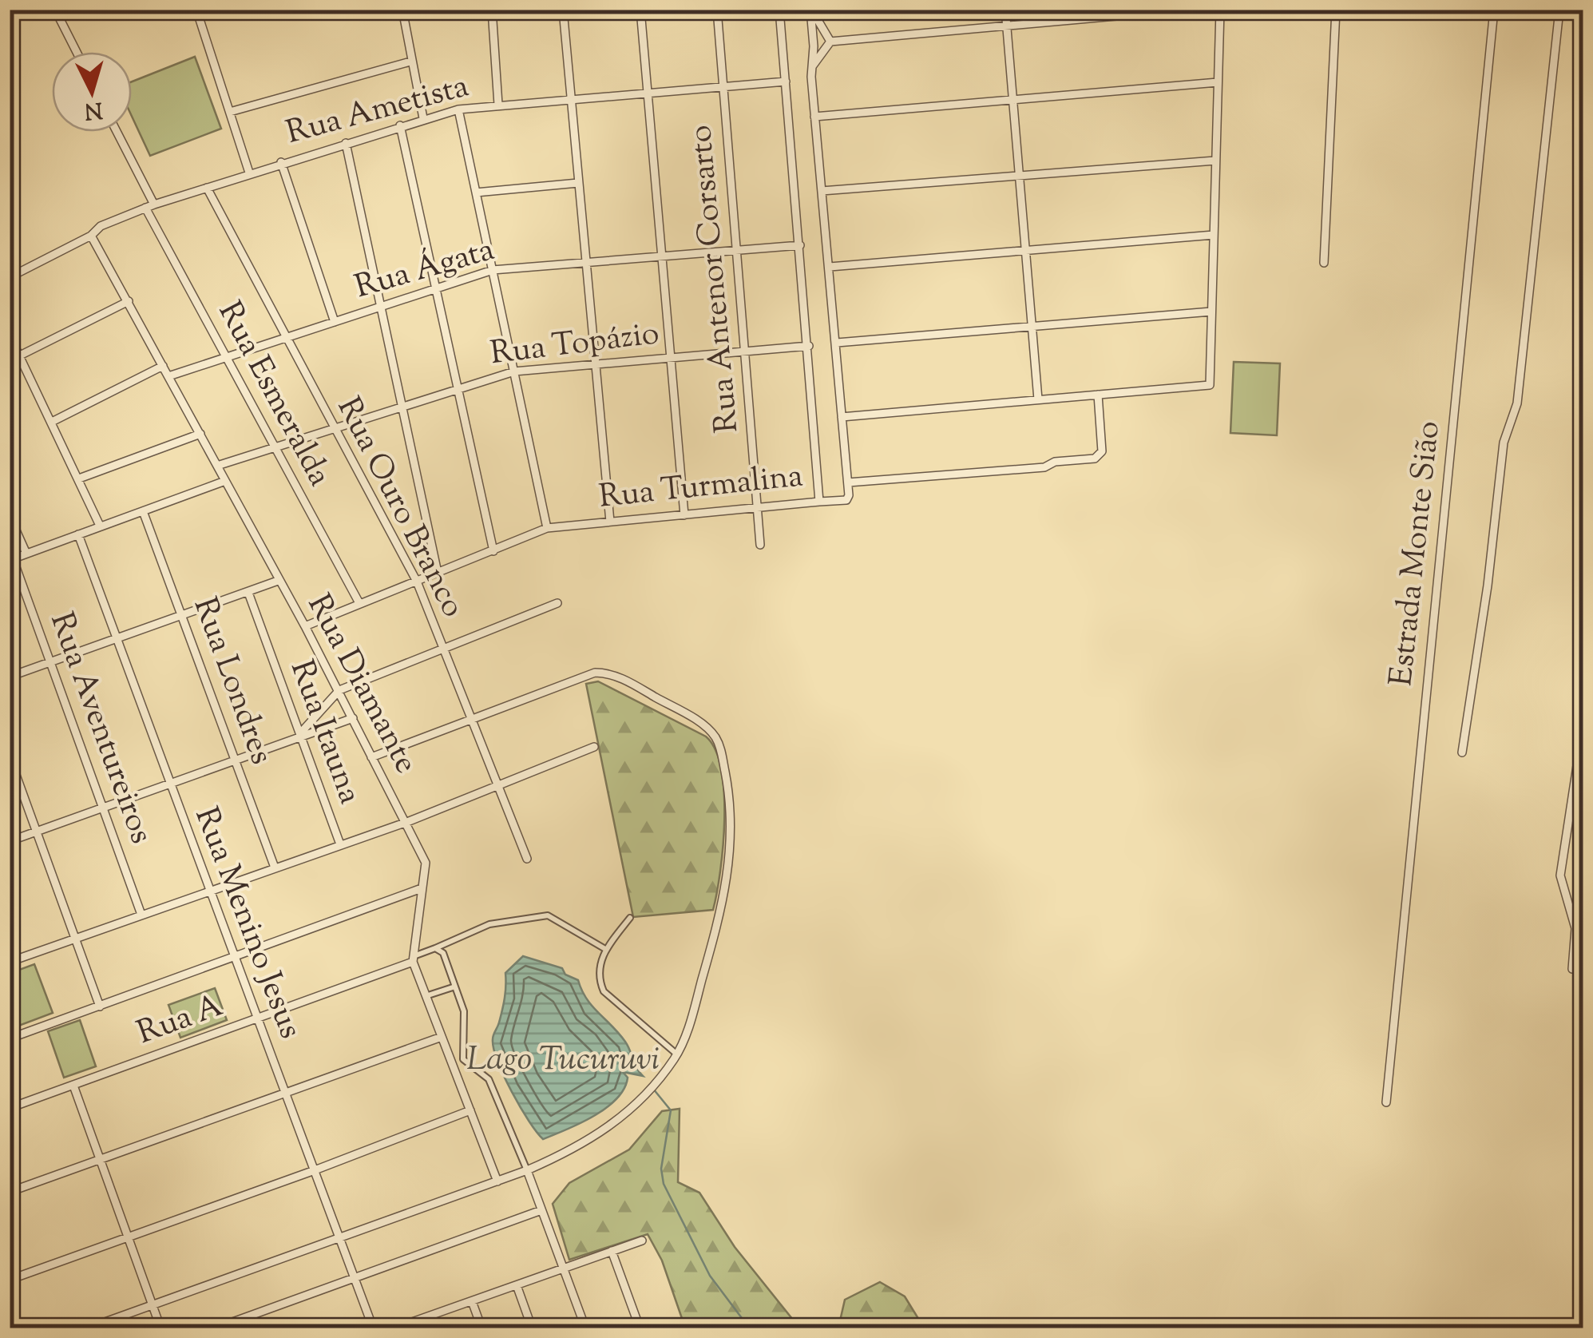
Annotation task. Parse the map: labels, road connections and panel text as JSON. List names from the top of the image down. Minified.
{"streets":{"street":["Rua Ametista","Rua Ágata","Rua Antenor Corsarto","Rua Topázio","Rua Esmeralda","Rua Turmalina","Rua Ouro Branco","Estrada Monte Sião","Rua Londres","Rua Diamante","Rua Aventureiros","Rua Itauna","Rua Menino Jesus","Rua A"]},"crossings":[["Rua Ametista","Rua Antenor Corsarto"],["Rua Ametista","Rua Esmeralda"],["Rua Ametista","Rua Turmalina"],["Rua Ametista","Rua Ouro Branco"],["Rua Ametista","Rua Diamante"],["Rua Ágata","Rua Antenor Corsarto"],["Rua Ágata","Rua Esmeralda"],["Rua Ágata","Rua Turmalina"],["Rua Ágata","Rua Ouro Branco"],["Rua Ágata","Rua Diamante"],["Rua Antenor Corsarto","Rua Topázio"],["Rua Antenor Corsarto","Rua Turmalina"],["Rua Topázio","Rua Esmeralda"],["Rua Topázio","Rua Turmalina"],["Rua Topázio","Rua Ouro Branco"],["Rua Topázio","Rua Diamante"],["Rua Esmeralda","Rua Turmalina"],["Rua Turmalina","Rua Ouro Branco"],["Rua Turmalina","Rua Diamante"],["Rua Diamante","Rua A"],["Rua Menino Jesus","Rua A"]],"water":["Lago Tucuruvi"],"north":"bottom"}
